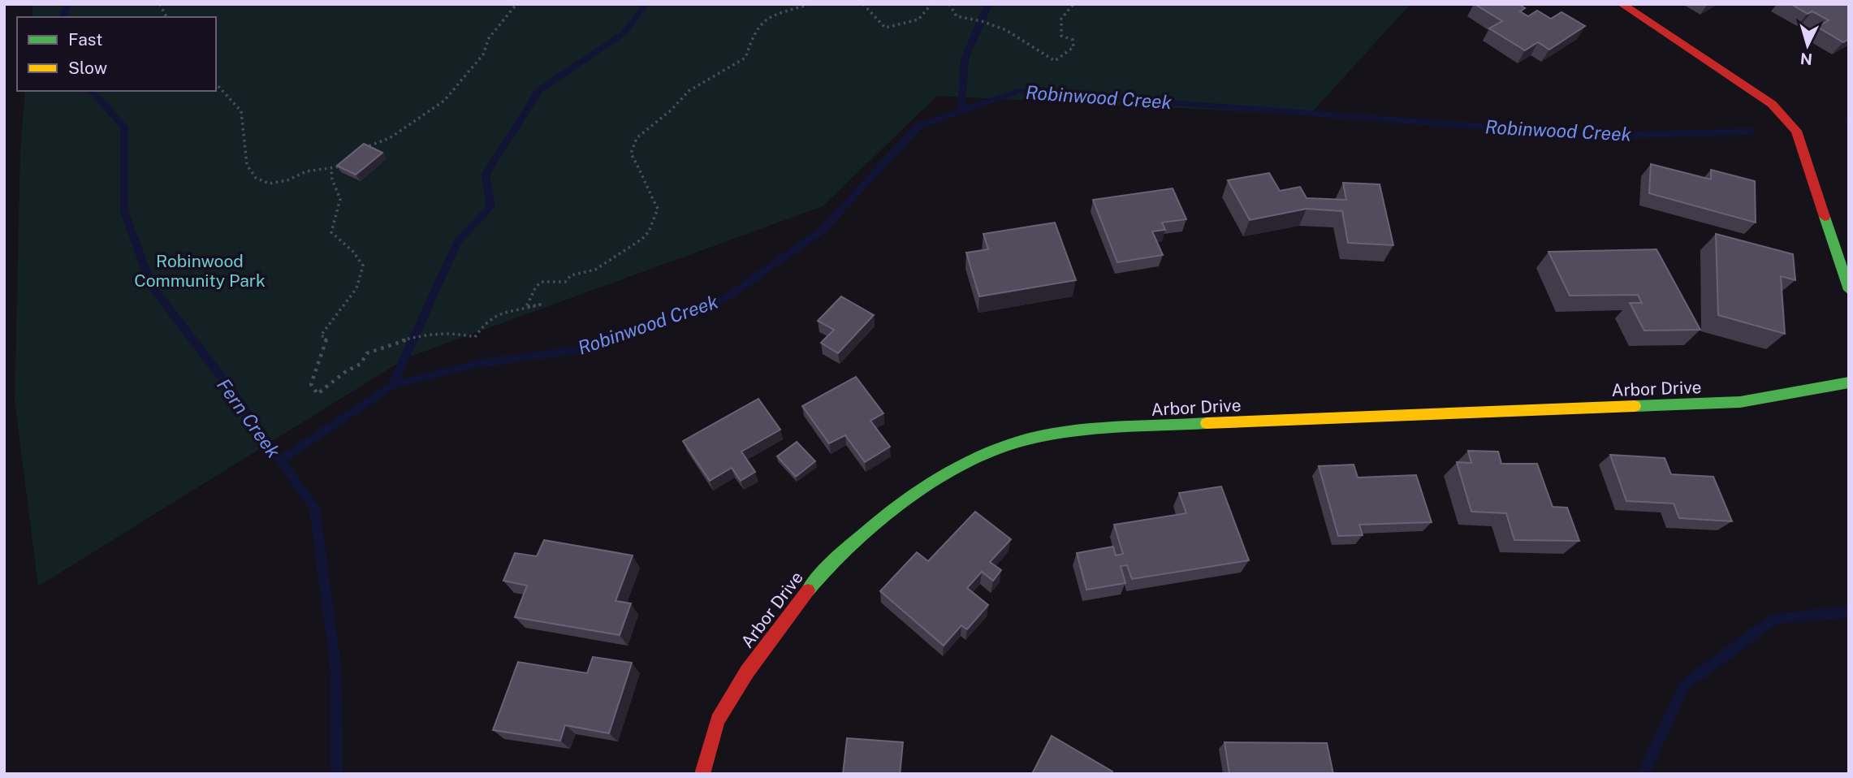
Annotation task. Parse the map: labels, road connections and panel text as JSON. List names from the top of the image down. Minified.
{"streets":{"street":["Arbor Drive"]},"water":["Robinwood Creek","Fern Creek"],"parks":["Robinwood Community Park"],"legend":["Fast","Slow"],"north":"bottom"}
